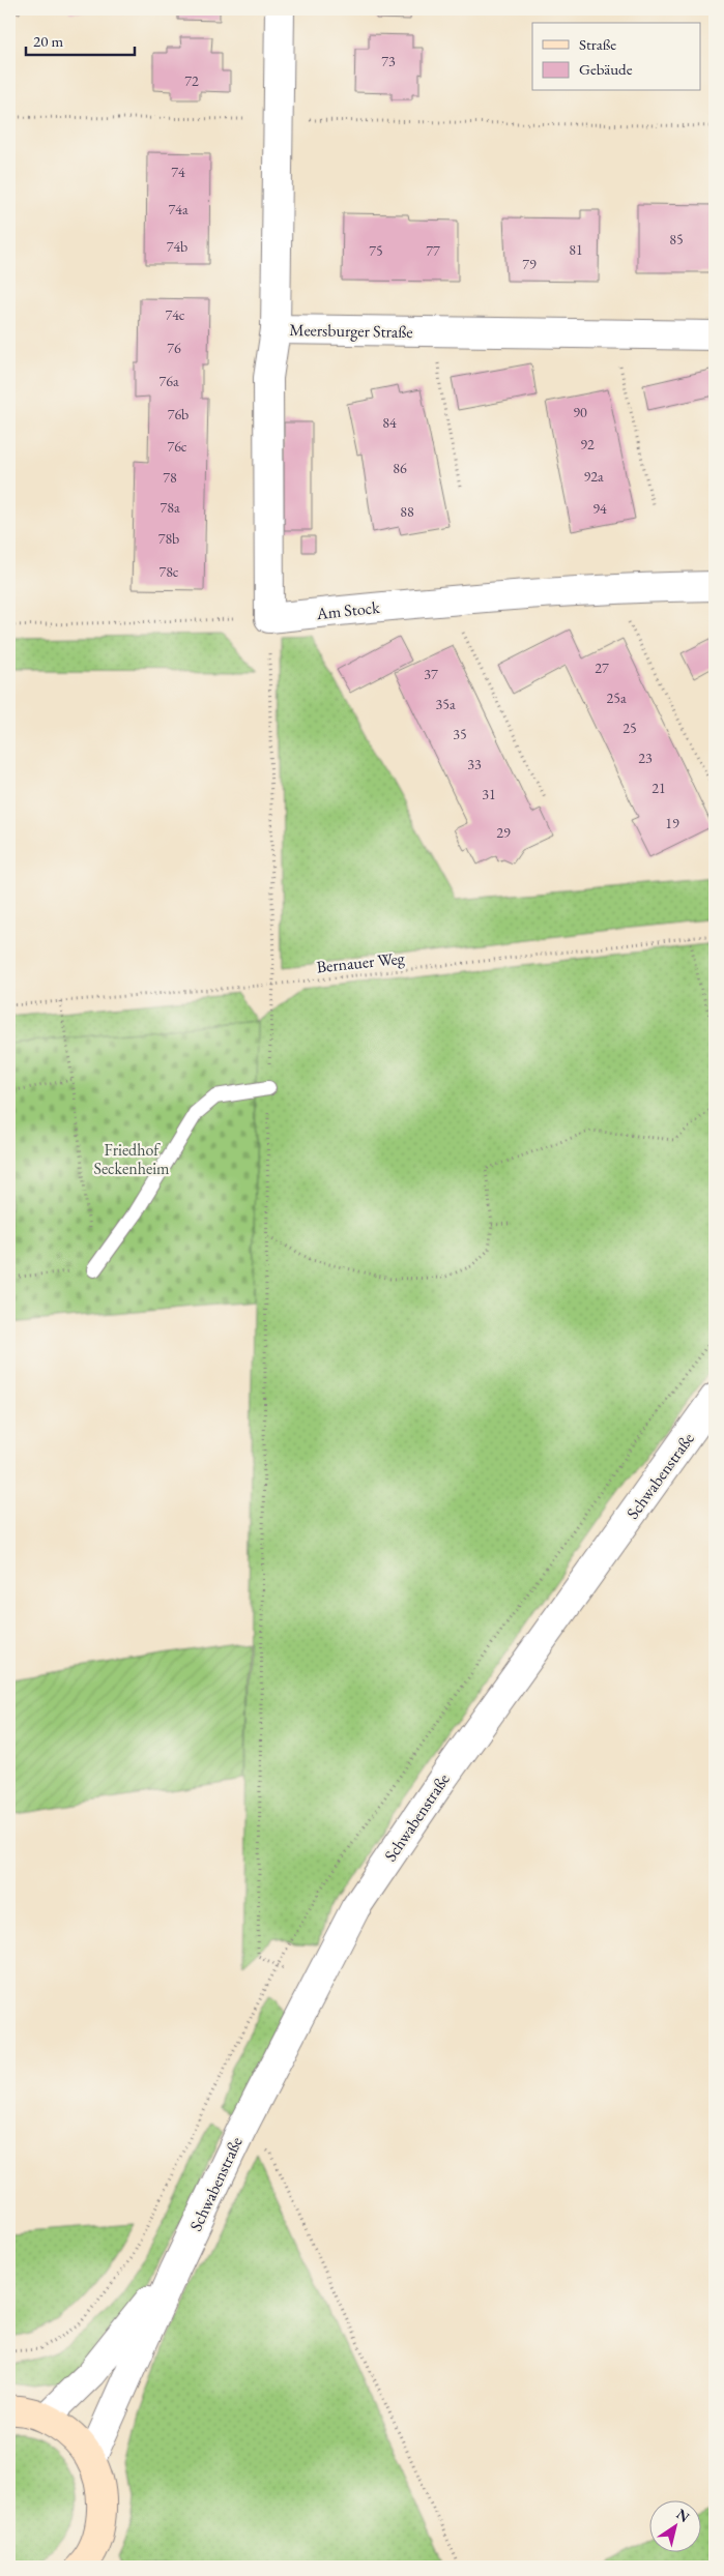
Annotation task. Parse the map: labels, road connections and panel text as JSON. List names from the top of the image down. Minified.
{"streets":{"street":["Meersburger Straße","Am Stock","Schwabenstraße"],"path":["Bernauer Weg"]},"parks":["Friedhof Seckenheim"],"house_numbers":["73","72","74","74a","85","74b","81","75","77","79","74c","76","76a","90","76b","84","92","76c","86","92a","78","78a","94","88","78b","78c","27","37","25a","35a","25","35","23","33","21","31","19","29"],"legend":["Straße","Gebäude"],"scale_bar":"20 m","north":"top right"}
